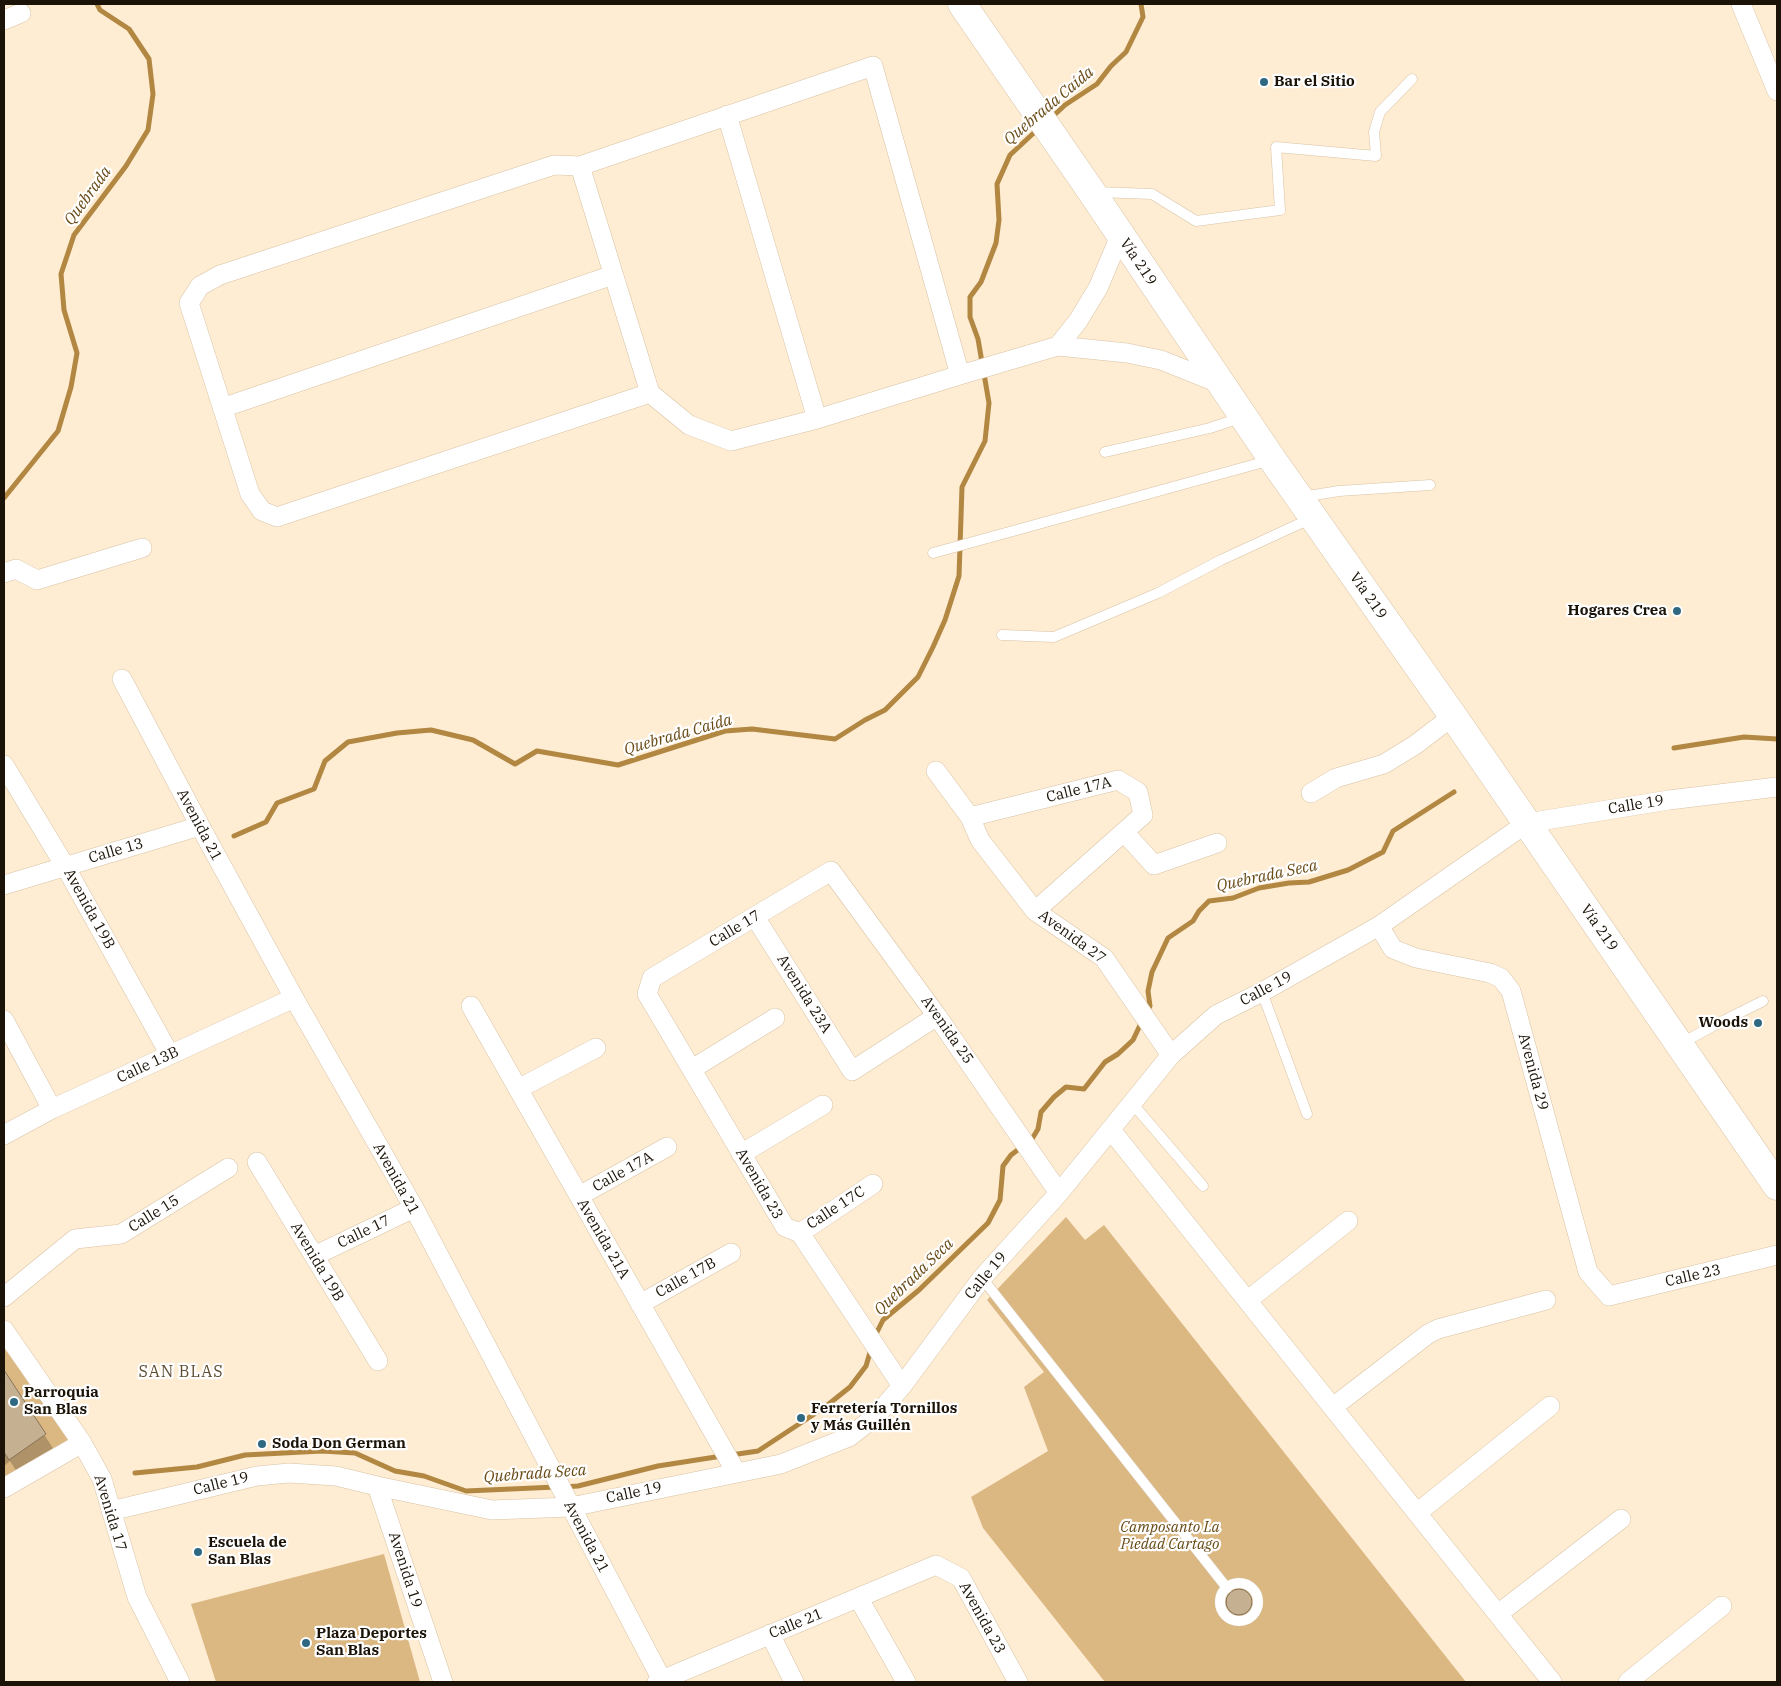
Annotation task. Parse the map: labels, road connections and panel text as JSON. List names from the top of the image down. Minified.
{"streets":{"main road":["Vía 219"],"street":["Calle 17A","Calle 19","Avenida 21","Calle 13","Avenida 19B","Calle 17","Avenida 27","Avenida 23A","Avenida 25","Calle 13B","Avenida 29","Avenida 23","Calle 17C","Calle 15","Avenida 21A","Calle 23","Calle 17B","Avenida 17","Avenida 19","Calle 21"]},"crossings":[["Vía 219","Calle 19"],["Calle 17A","Avenida 27"],["Calle 17A","Avenida 21A"],["Calle 19","Avenida 21"],["Calle 19","Avenida 27"],["Calle 19","Avenida 25"],["Calle 19","Avenida 29"],["Calle 19","Avenida 23"],["Calle 19","Avenida 21A"],["Calle 19","Avenida 17"],["Calle 19","Avenida 19"],["Avenida 21","Calle 13"],["Avenida 21","Calle 17"],["Avenida 21","Calle 13B"],["Avenida 21","Calle 21"],["Calle 13","Avenida 19B"],["Avenida 19B","Calle 17"],["Avenida 19B","Calle 13B"],["Calle 17","Avenida 23A"],["Calle 17","Avenida 25"],["Calle 17","Avenida 23"],["Avenida 23A","Avenida 25"],["Avenida 29","Calle 23"],["Avenida 23","Calle 17C"],["Avenida 23","Calle 21"],["Avenida 21A","Calle 17B"]],"districts":["SAN BLAS"],"water":["Quebrada Caída","Quebrada","Quebrada Seca"],"parks":["Camposanto La Piedad Cartago"],"places":["Bar el Sitio","Hogares Crea","Woods","Parroquia San Blas","Ferretería Tornillos y Más Guillén","Soda Don German","Escuela de San Blas","Plaza Deportes San Blas"]}
